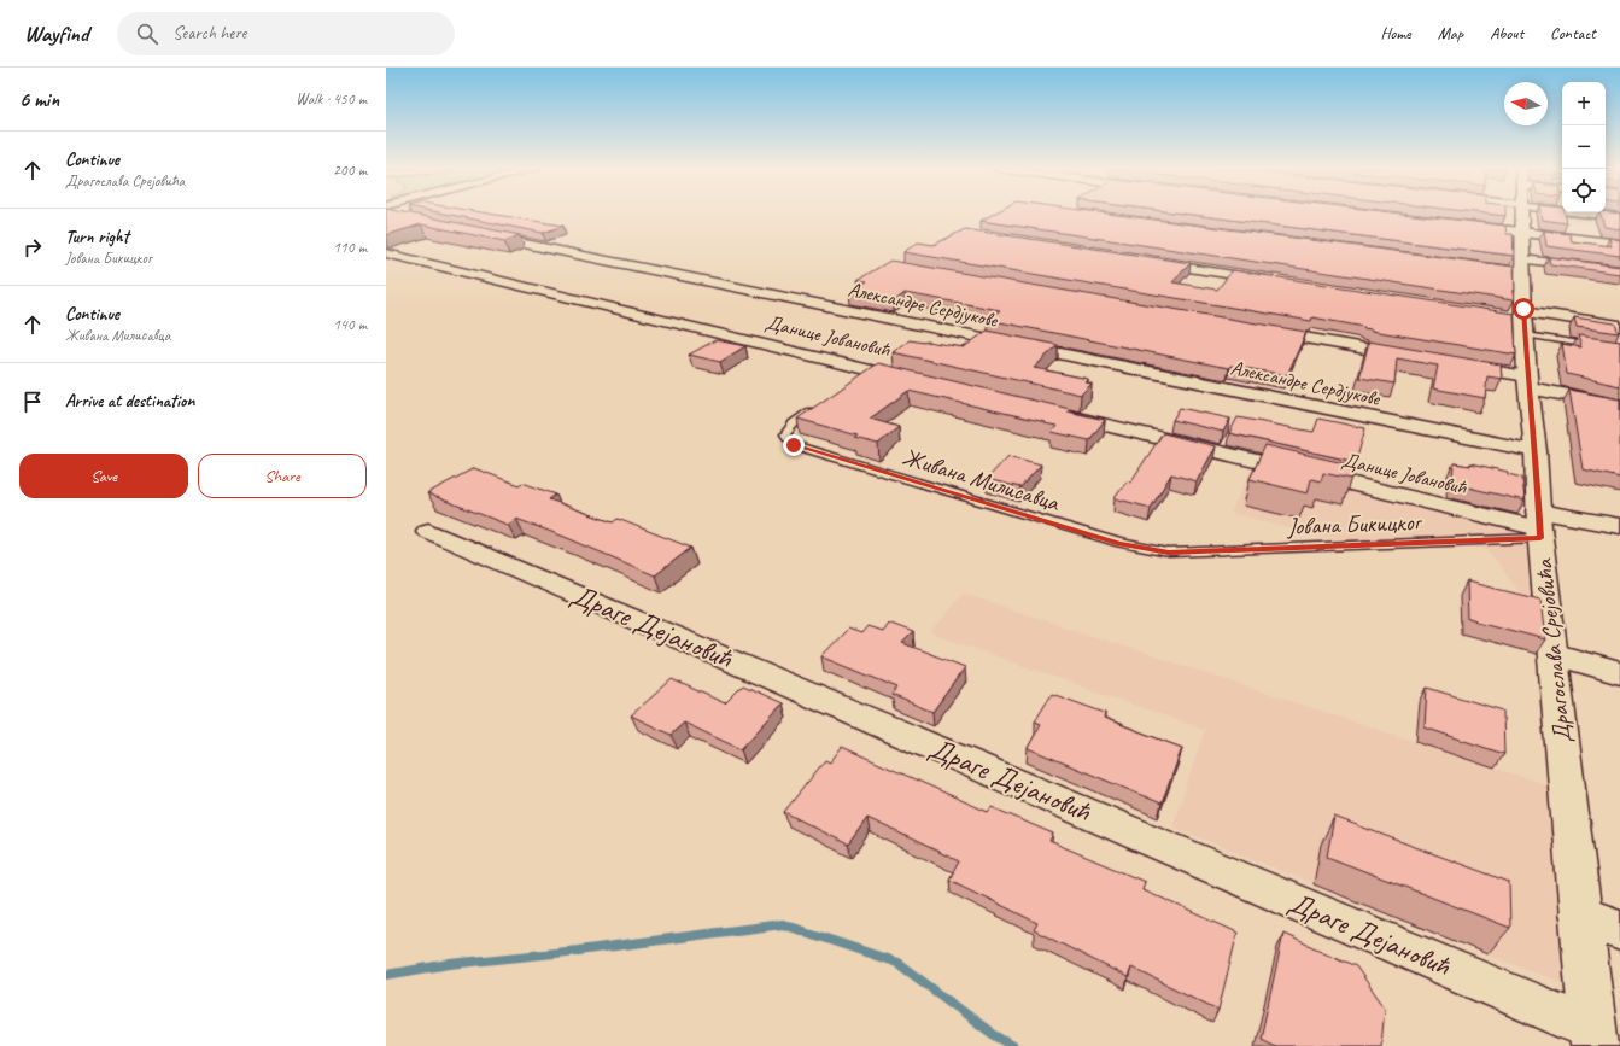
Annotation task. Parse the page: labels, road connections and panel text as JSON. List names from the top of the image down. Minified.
{"streets":{"street":["Александре Сердјукове","Данице Јовановић","Драге Дејановић","Драгослава Срејовића"],"lane":["Живана Милисавца","Јована Бикицког"]},"crossings":[["Александре Сердјукове","Драгослава Срејовића"],["Данице Јовановић","Јована Бикицког"],["Данице Јовановић","Драгослава Срејовића"],["Живана Милисавца","Јована Бикицког"],["Јована Бикицког","Драгослава Срејовића"],["Драге Дејановић","Драгослава Срејовића"]],"north":"left","page":{"header":"Wayfind","search":"Search here","nav":["Home","Map","About","Contact"],"heading":["6 min","Walk · 450 m"],"map_buttons":["+","−"],"list":[["Continue","Драгослава Срејовића","200 m"],["Turn right","Јована Бикицког","110 m"],["Continue","Живана Милисавца","140 m"],"Arrive at destination"],"buttons":["Save","Share"]}}
